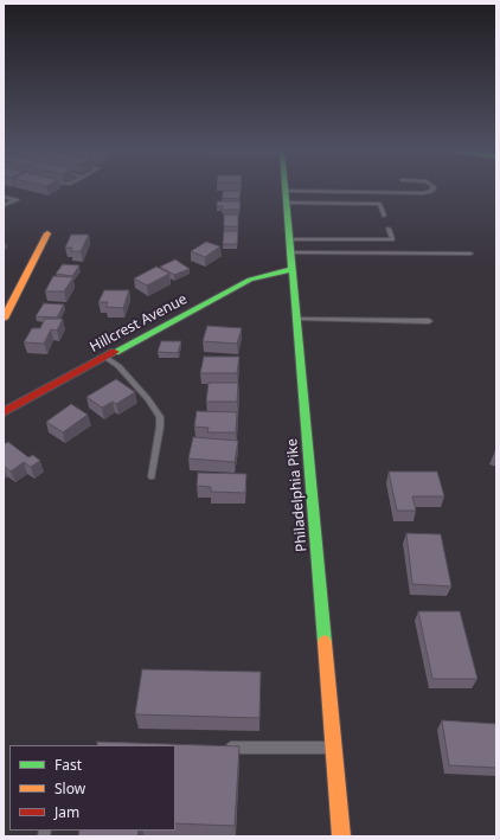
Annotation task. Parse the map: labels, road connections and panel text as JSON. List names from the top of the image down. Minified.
{"streets":{"main road":["Hillcrest Avenue","Philadelphia Pike"]},"crossings":[["Hillcrest Avenue","Philadelphia Pike"]],"legend":["Fast","Slow","Jam"]}
